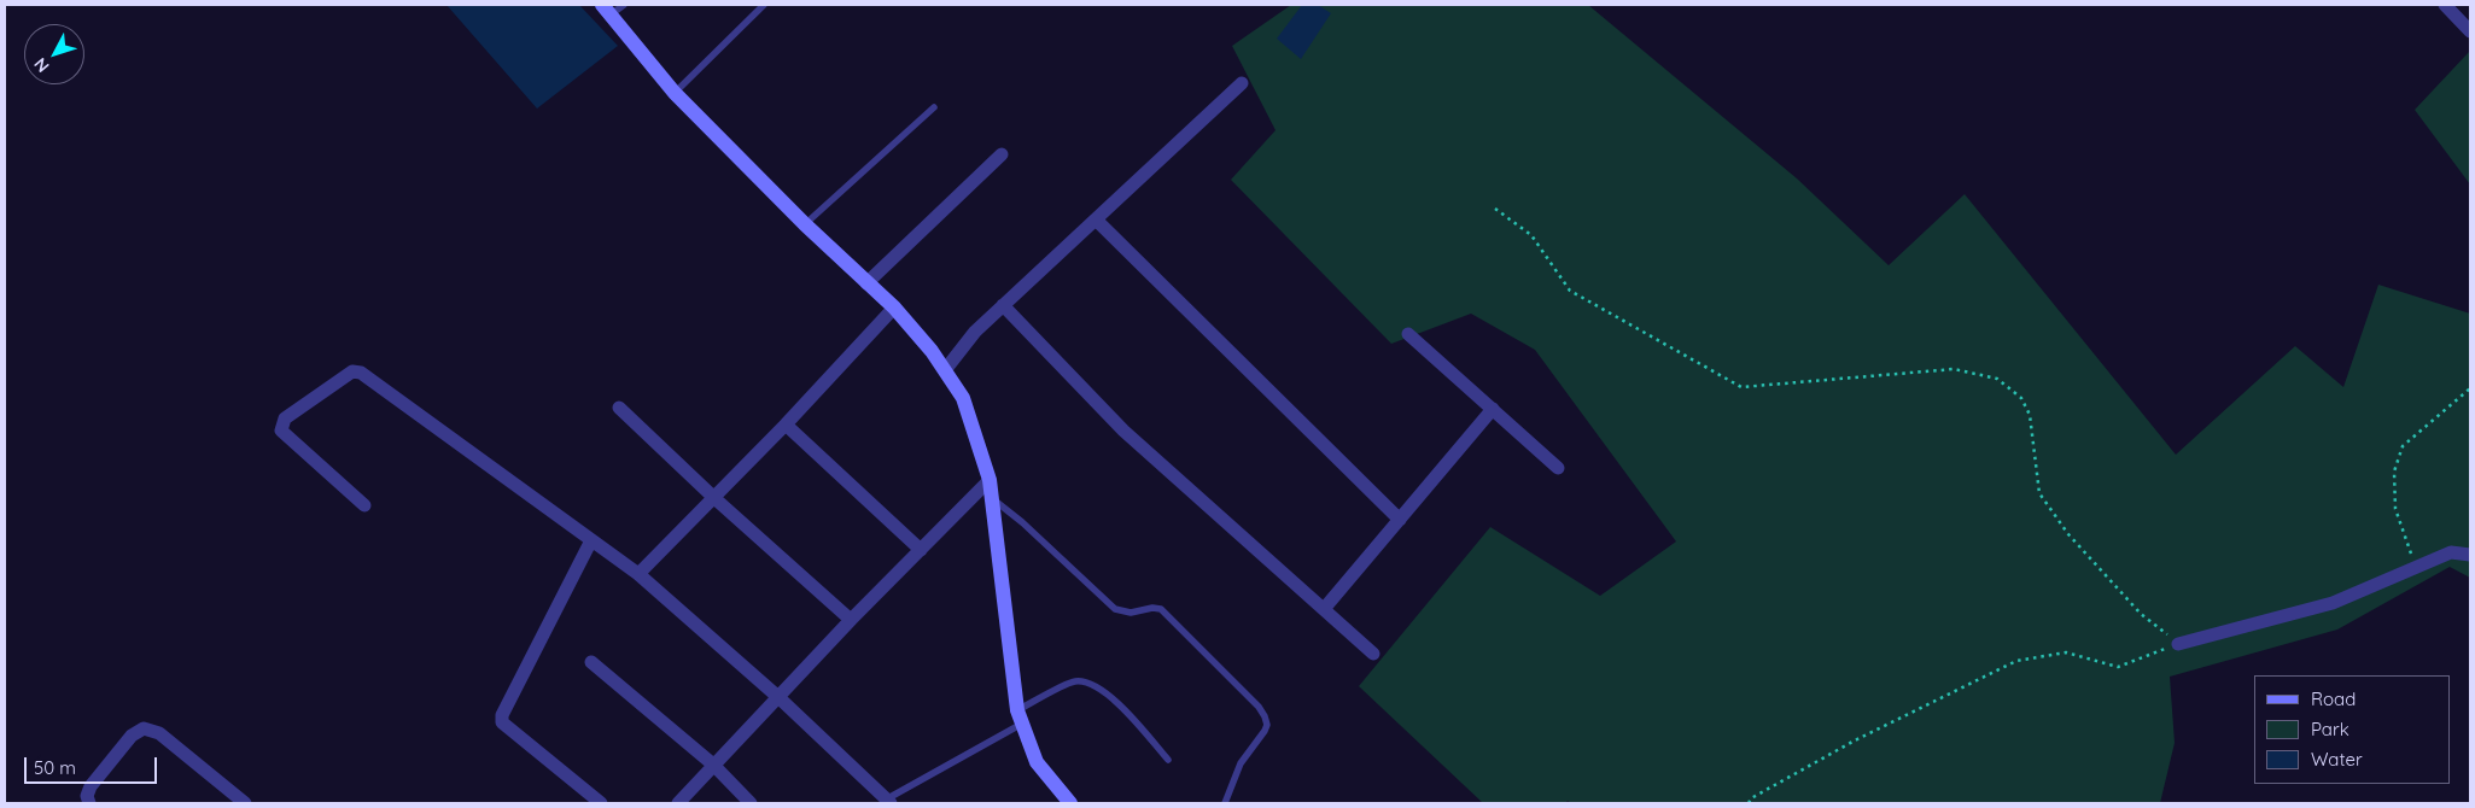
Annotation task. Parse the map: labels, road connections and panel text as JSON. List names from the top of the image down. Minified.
{"legend":["Road","Park","Water"],"scale_bar":"50 m","north":"bottom left"}
